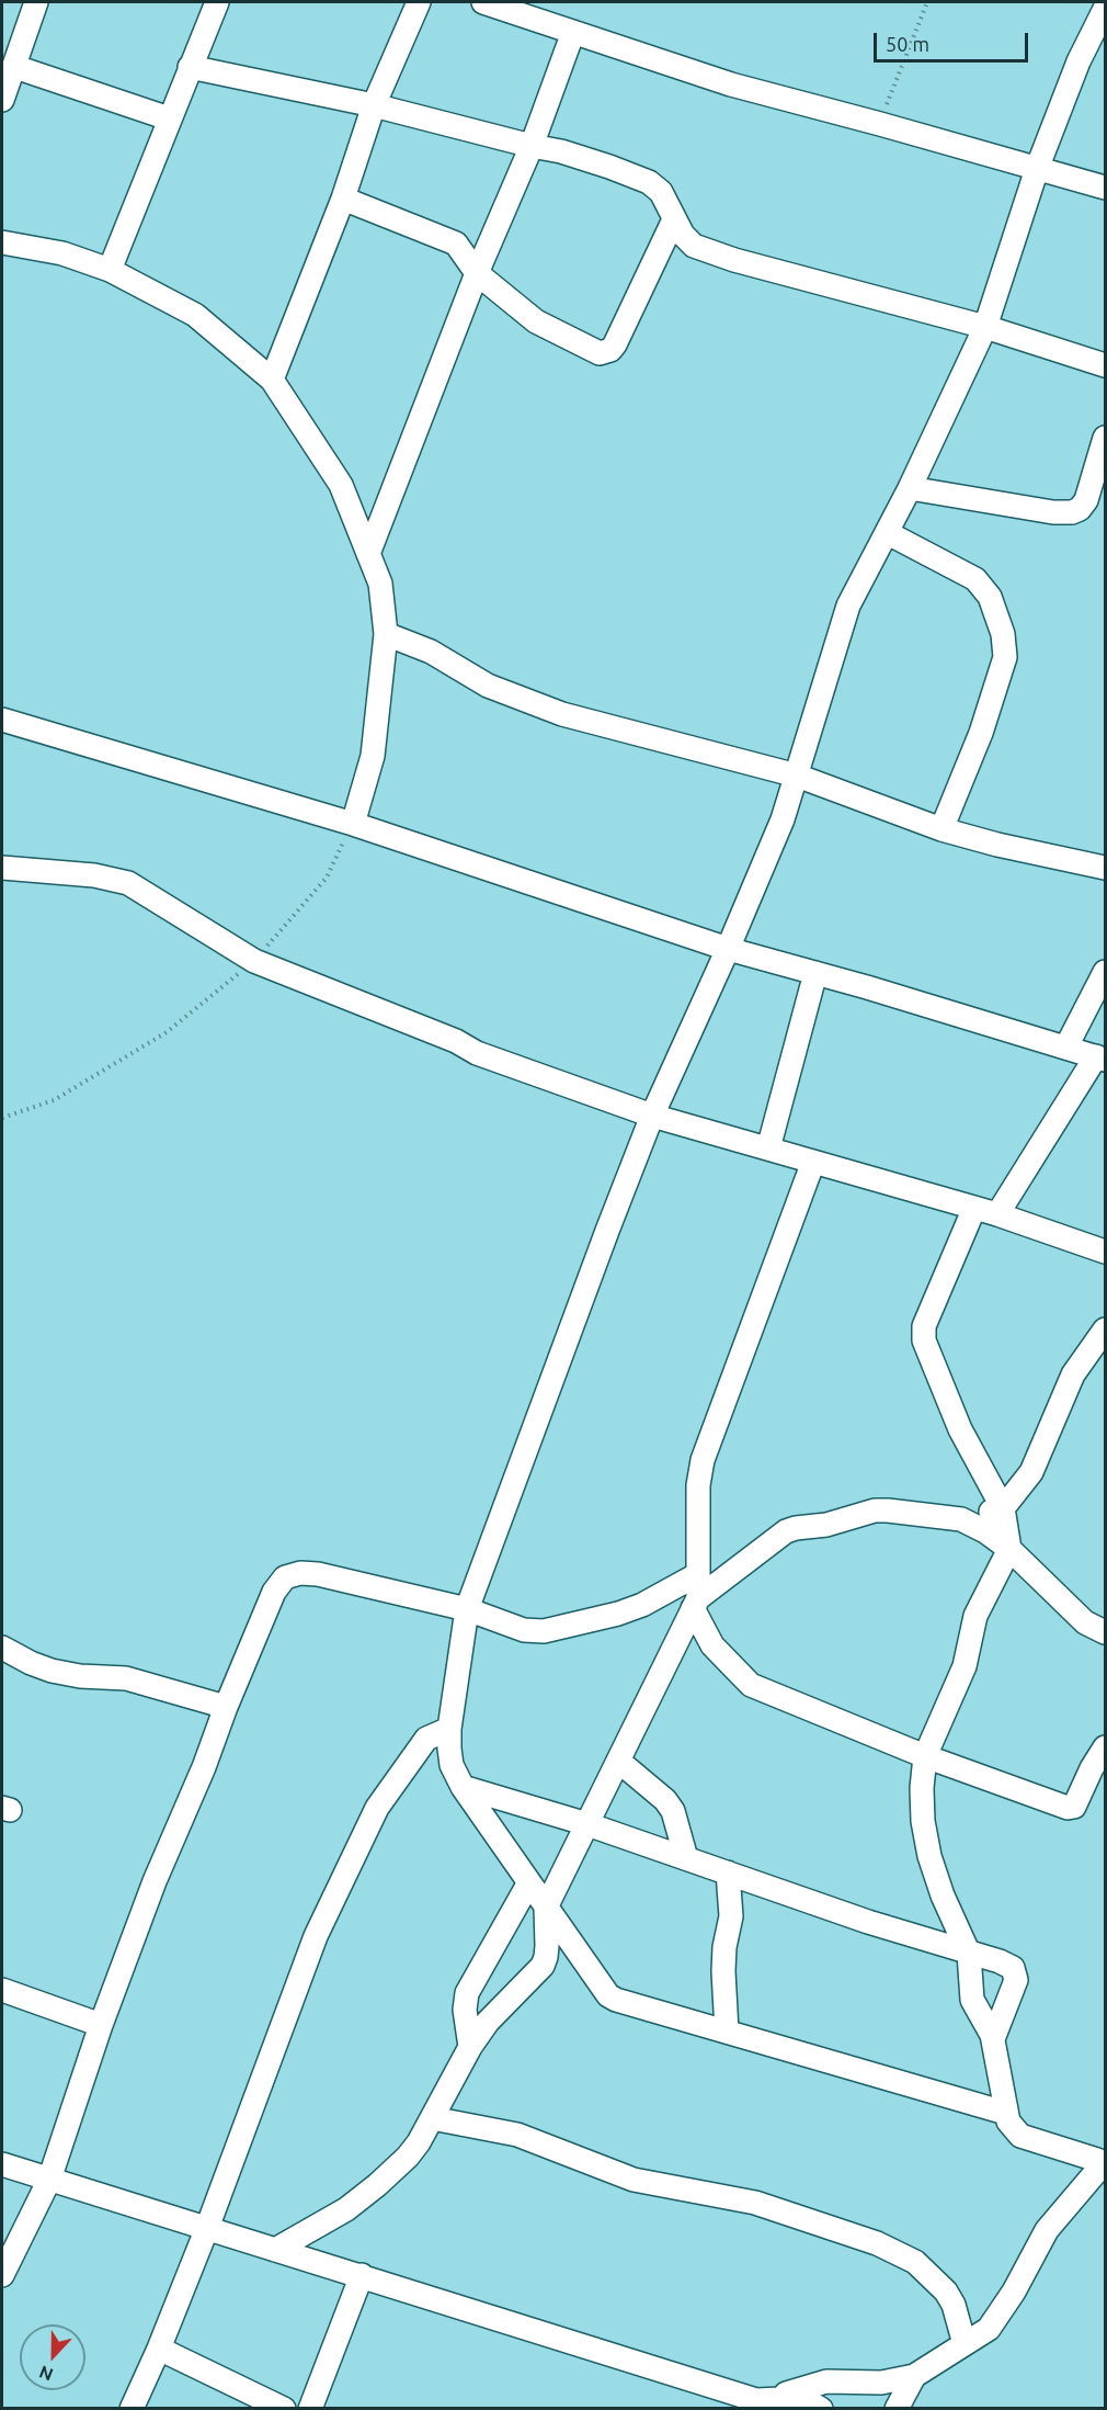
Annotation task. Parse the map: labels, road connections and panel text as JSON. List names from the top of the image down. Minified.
{"scale_bar":"50 m","north":"bottom"}
